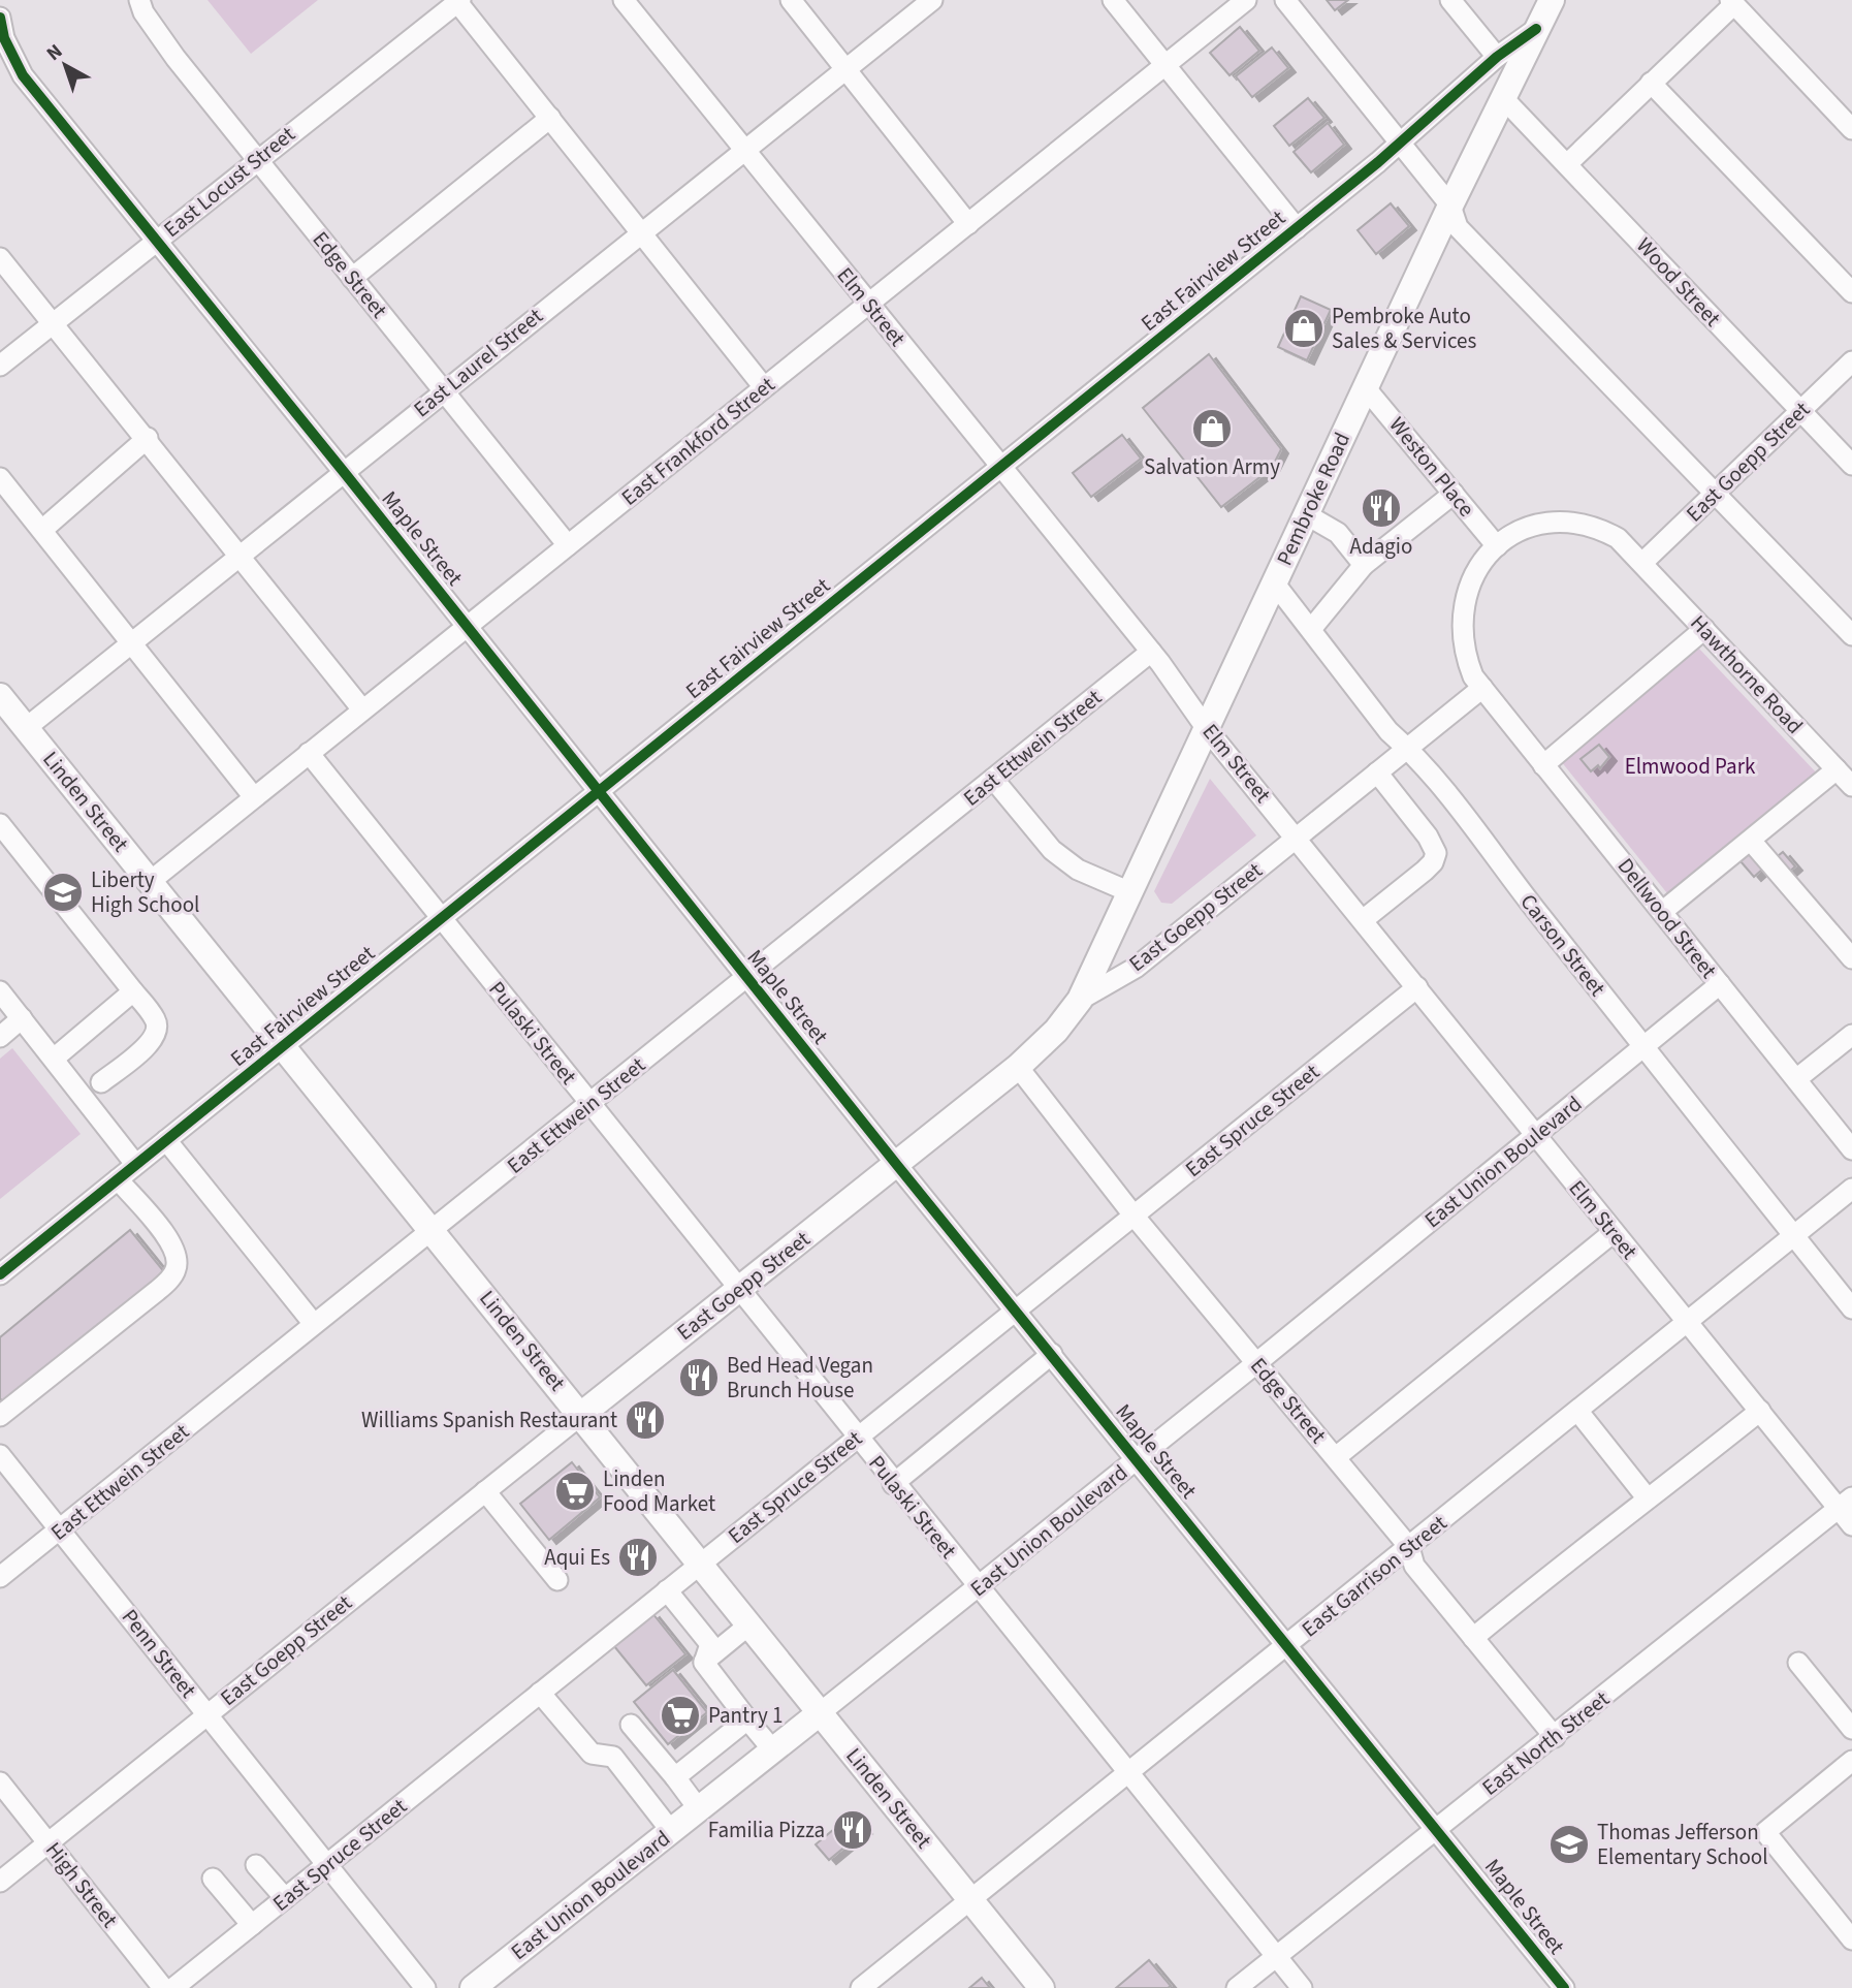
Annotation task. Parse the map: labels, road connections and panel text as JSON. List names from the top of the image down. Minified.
{"streets":{"main road":["East Goepp Street","Pembroke Road","Linden Street","East Union Boulevard"],"street":["East Locust Street","East Fairview Street","Edge Street","Wood Street","Elm Street","East Laurel Street","East Frankford Street","Weston Place","Maple Street","Hawthorne Road","East Ettwein Street","Dellwood Street","Carson Street","Pulaski Street","East Spruce Street","East Garrison Street","Penn Street","East North Street","High Street"]},"crossings":[["East Locust Street","Edge Street"],["East Locust Street","Maple Street"],["East Fairview Street","Elm Street"],["East Fairview Street","Pembroke Road"],["East Fairview Street","Maple Street"],["East Fairview Street","Linden Street"],["East Fairview Street","Pulaski Street"],["Edge Street","East Laurel Street"],["Edge Street","East Frankford Street"],["Edge Street","East Goepp Street"],["Edge Street","East Spruce Street"],["Edge Street","East Union Boulevard"],["Edge Street","East Garrison Street"],["Edge Street","East North Street"],["Wood Street","East Goepp Street"],["Wood Street","Pembroke Road"],["Elm Street","East Laurel Street"],["Elm Street","East Frankford Street"],["Elm Street","East Goepp Street"],["Elm Street","Pembroke Road"],["Elm Street","East Ettwein Street"],["Elm Street","East Spruce Street"],["Elm Street","East Union Boulevard"],["Elm Street","East Garrison Street"],["Elm Street","East North Street"],["East Laurel Street","Maple Street"],["East Laurel Street","Linden Street"],["East Frankford Street","Maple Street"],["East Frankford Street","Linden Street"],["East Frankford Street","Pulaski Street"],["East Goepp Street","Weston Place"],["East Goepp Street","Pembroke Road"],["East Goepp Street","Maple Street"],["East Goepp Street","Hawthorne Road"],["East Goepp Street","Linden Street"],["East Goepp Street","Dellwood Street"],["East Goepp Street","Carson Street"],["East Goepp Street","Pulaski Street"],["East Goepp Street","Penn Street"],["East Goepp Street","High Street"],["Weston Place","Pembroke Road"],["Weston Place","Hawthorne Road"],["Weston Place","Dellwood Street"],["Pembroke Road","Carson Street"],["Maple Street","East Ettwein Street"],["Maple Street","East Spruce Street"],["Maple Street","East Union Boulevard"],["Maple Street","East Garrison Street"],["Maple Street","East North Street"],["Hawthorne Road","Dellwood Street"],["East Ettwein Street","Linden Street"],["East Ettwein Street","Pulaski Street"],["East Ettwein Street","Penn Street"],["Linden Street","East Spruce Street"],["Linden Street","East Union Boulevard"],["Linden Street","East Garrison Street"],["Dellwood Street","East Union Boulevard"],["Carson Street","East Union Boulevard"],["Carson Street","East Garrison Street"],["Pulaski Street","East Spruce Street"],["Pulaski Street","East Union Boulevard"],["Pulaski Street","East Garrison Street"],["Pulaski Street","East North Street"],["East Spruce Street","Penn Street"]],"parks":["Elmwood Park"],"places":{"shop":["Pembroke Auto Sales & Services","Salvation Army"],"restaurant":["Adagio","Bed Head Vegan Brunch House","Williams Spanish Restaurant","Aqui Es","Familia Pizza"],"school or university":["Liberty High School","Thomas Jefferson Elementary School"],"supermarket":["Linden Food Market","Pantry 1"]},"north":"top left"}
